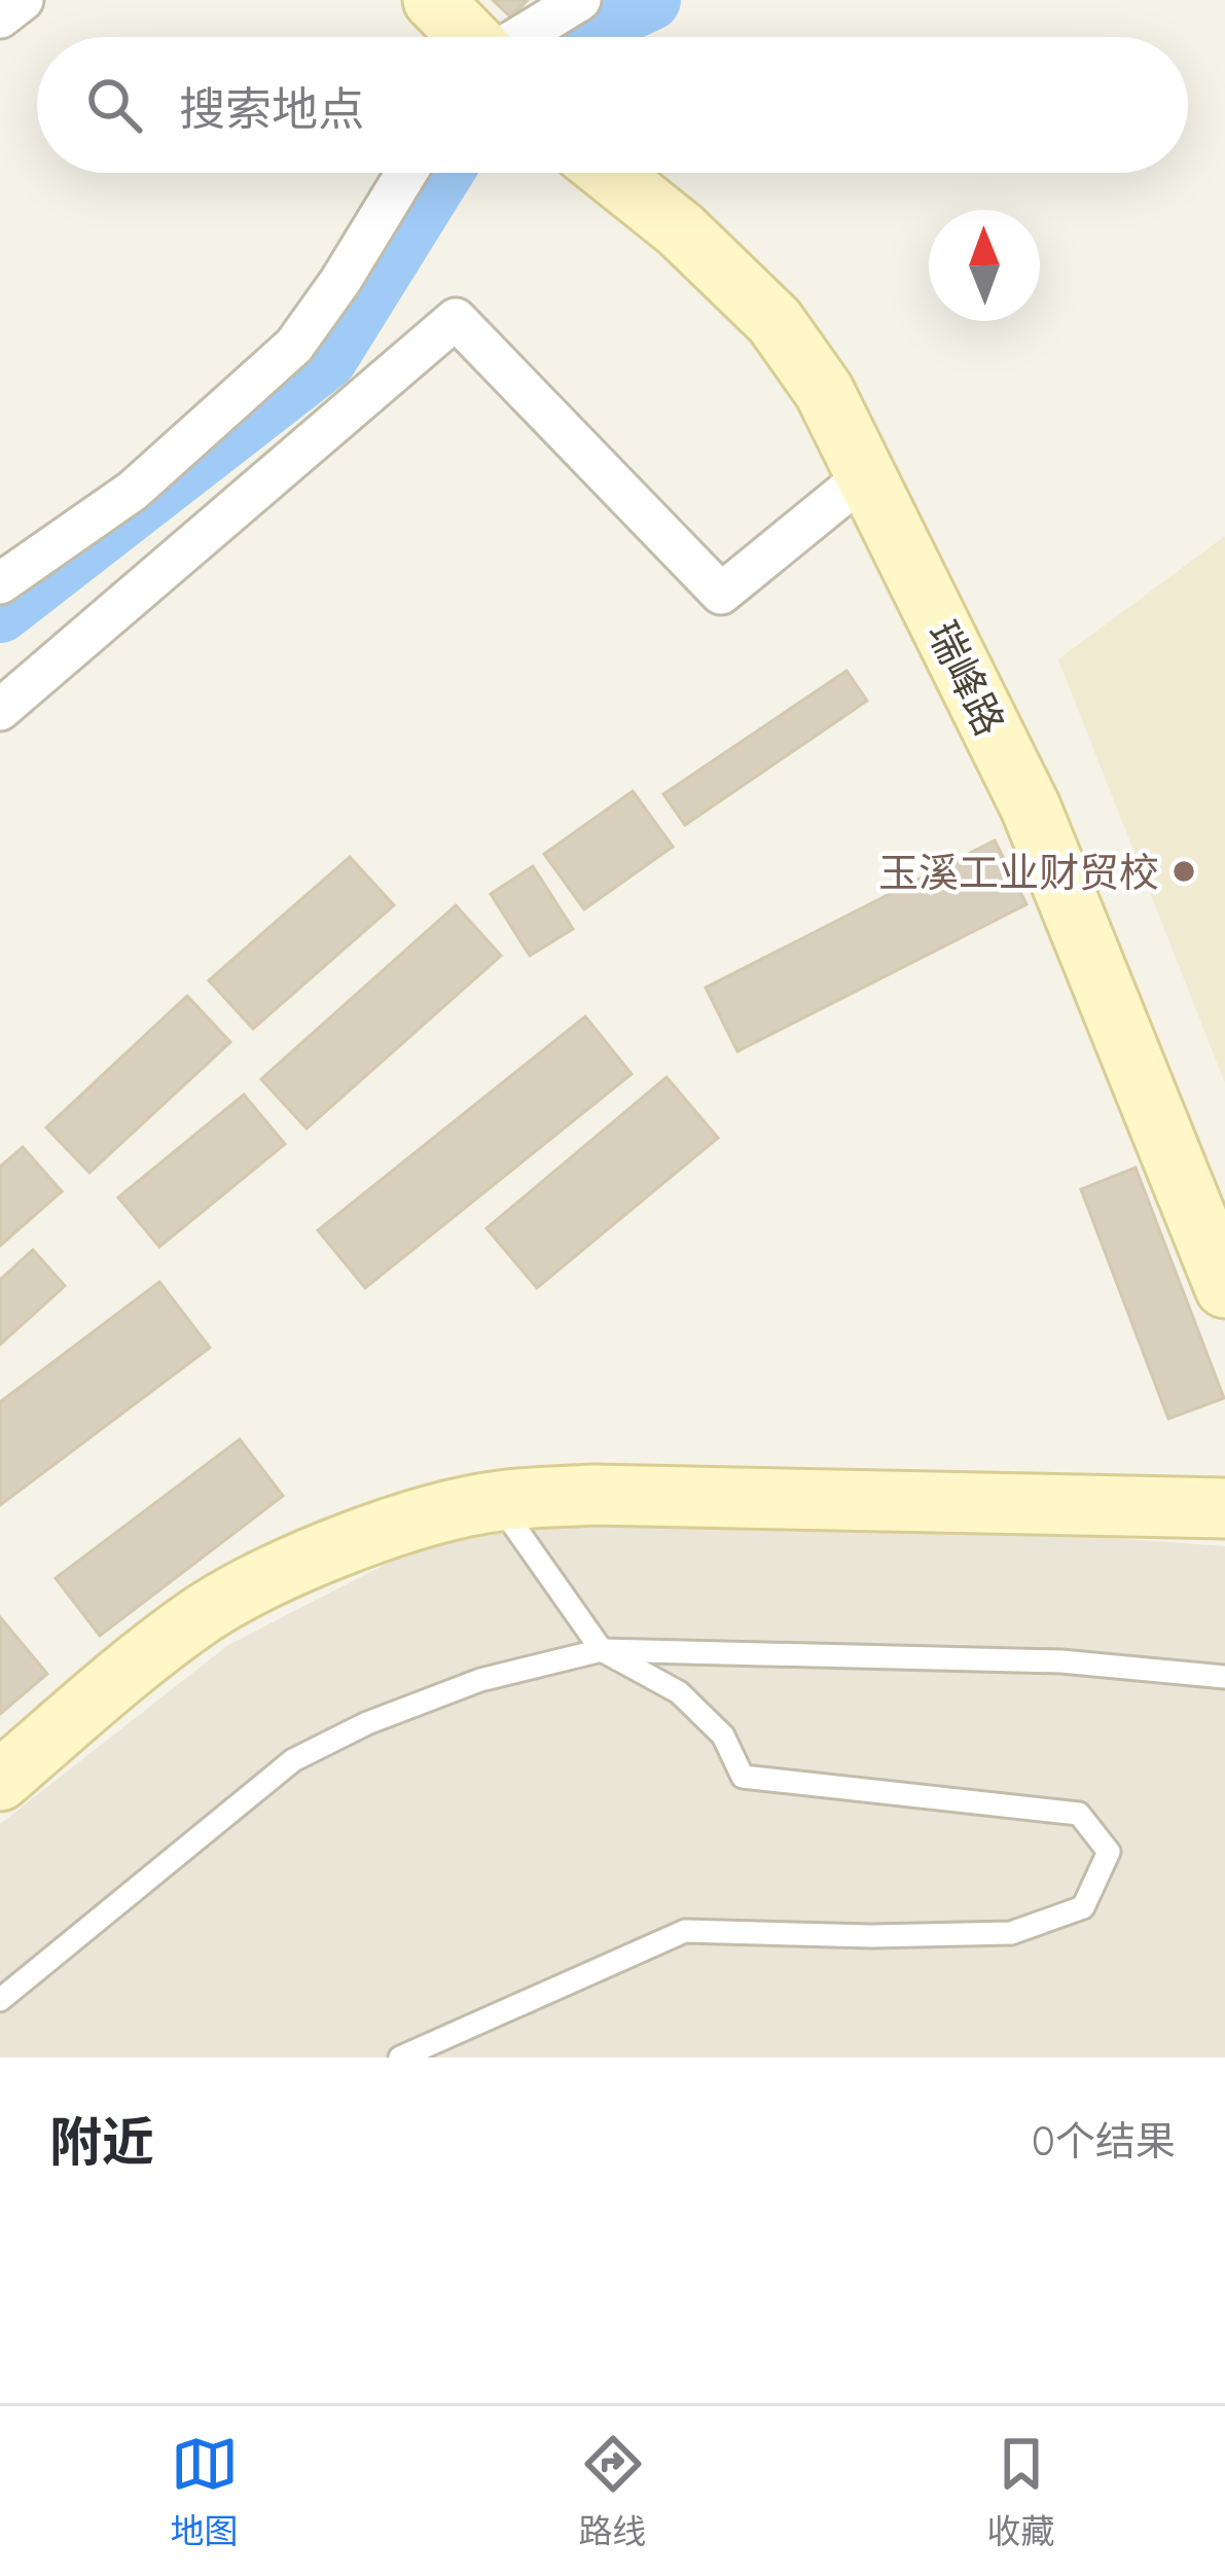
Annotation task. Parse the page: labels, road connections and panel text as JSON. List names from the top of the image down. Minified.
{"streets":{"street":["瑞峰路"]},"places":["玉溪工业财贸校"],"north":"top","page":{"search":"搜索地点","heading":["附近","0个结果"],"nav":["地图","路线","收藏"]}}
